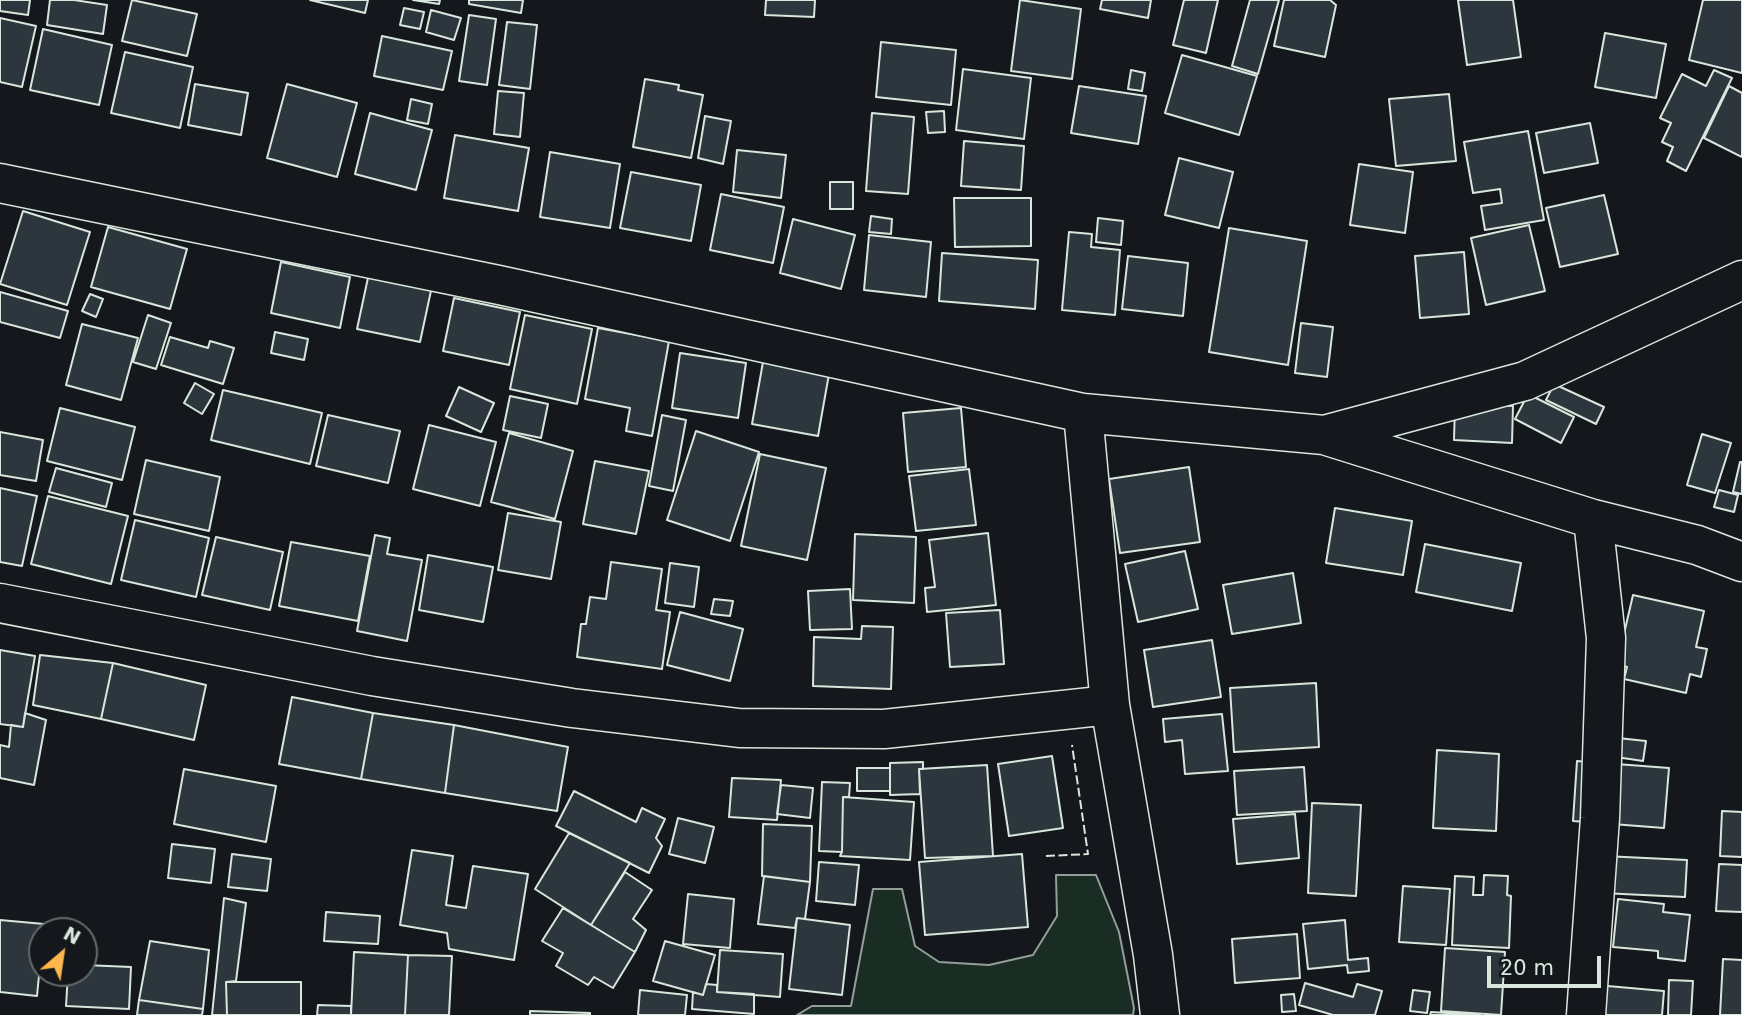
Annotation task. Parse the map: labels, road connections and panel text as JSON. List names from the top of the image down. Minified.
{"scale_bar":"20 m","north":"top right"}
